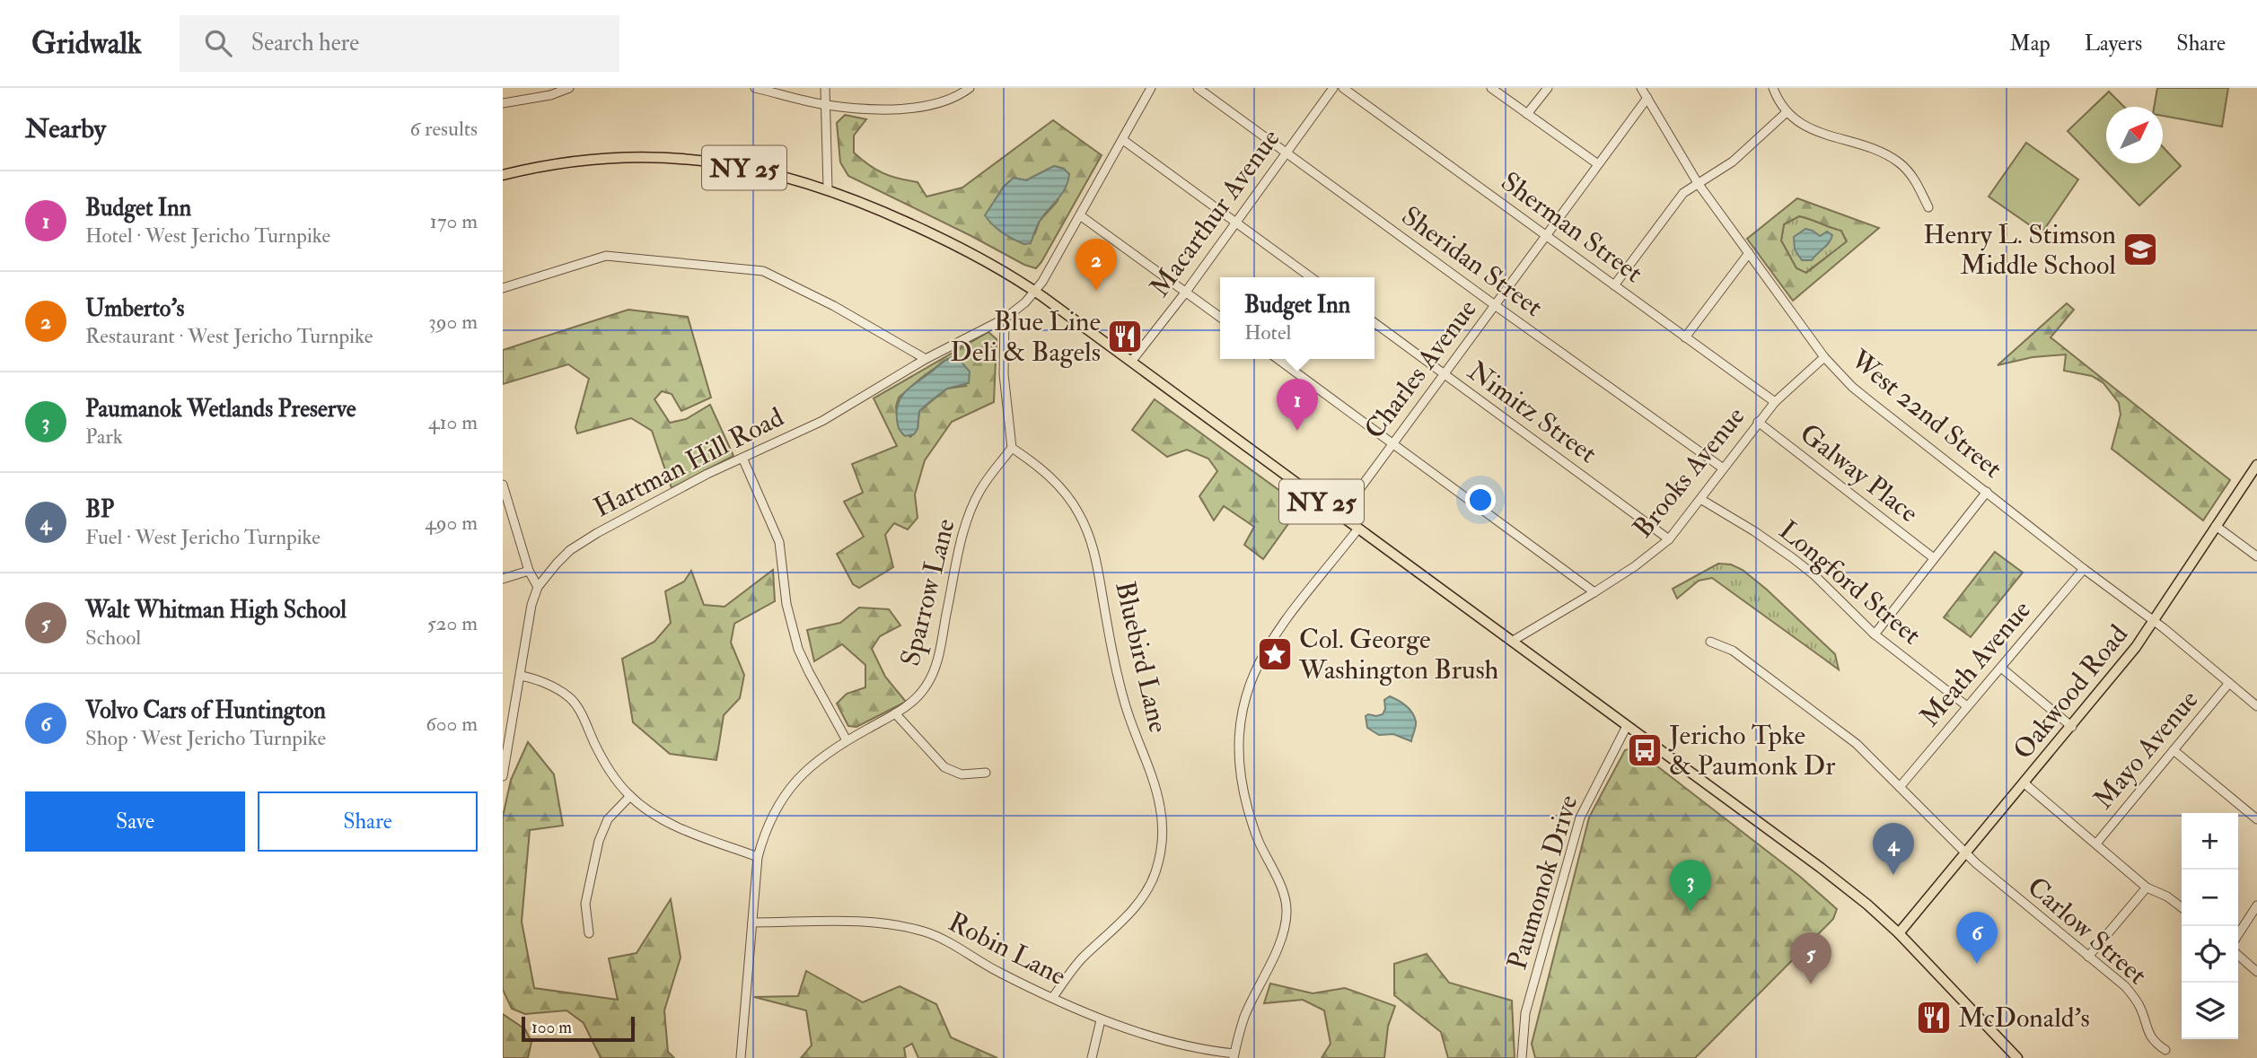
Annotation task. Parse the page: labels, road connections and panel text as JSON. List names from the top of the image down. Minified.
{"streets":{"main road":["NY 25","Oakwood Road"],"street":["Macarthur Avenue","Sherman Street","Sheridan Street","Charles Avenue","Nimitz Street","West 22nd Street","Hartman Hill Road","Brooks Avenue","Galway Place","Longford Street","Sparrow Lane","Bluebird Lane","Meath Avenue","Mayo Avenue","Paumonok Drive","Carlow Street","Robin Lane"]},"crossings":[["NY 25","Macarthur Avenue"],["NY 25","Charles Avenue"],["NY 25","Hartman Hill Road"],["NY 25","Brooks Avenue"],["NY 25","Oakwood Road"],["NY 25","Paumonok Drive"],["Macarthur Avenue","Sheridan Street"],["Sherman Street","Charles Avenue"],["Sherman Street","Brooks Avenue"],["Sheridan Street","Charles Avenue"],["Sheridan Street","Brooks Avenue"],["Charles Avenue","Nimitz Street"],["Charles Avenue","West 22nd Street"],["Nimitz Street","Brooks Avenue"],["West 22nd Street","Brooks Avenue"],["West 22nd Street","Meath Avenue"],["West 22nd Street","Oakwood Road"],["West 22nd Street","Mayo Avenue"],["Brooks Avenue","Galway Place"],["Brooks Avenue","Longford Street"],["Longford Street","Meath Avenue"],["Sparrow Lane","Bluebird Lane"],["Sparrow Lane","Robin Lane"],["Bluebird Lane","Robin Lane"],["Meath Avenue","Carlow Street"],["Oakwood Road","Carlow Street"]],"places":{"school or university":["Henry L. Stimson Middle School"],"restaurant":["Blue Line Deli & Bagels","McDonald's"],"place":["Col. George Washington Brush"],"bus stop":["Jericho Tpke & Paumonk Dr"]},"scale_bar":"100 m","north":"top right","page":{"header":"Gridwalk","search":"Search here","nav":["Map","Layers","Share"],"heading":["Nearby","6 results"],"list":[{"mark":"1","name":"Budget Inn","note":"Hotel · West Jericho Turnpike","value":"170 m"},{"mark":"2","name":"Umberto's","note":"Restaurant · West Jericho Turnpike","value":"390 m"},{"mark":"3","name":"Paumanok Wetlands Preserve","note":"Park","value":"410 m"},{"mark":"4","name":"BP","note":"Fuel · West Jericho Turnpike","value":"490 m"},{"mark":"5","name":"Walt Whitman High School","note":"School","value":"520 m"},{"mark":"6","name":"Volvo Cars of Huntington","note":"Shop · West Jericho Turnpike","value":"600 m"}],"pins":["2","1","4","3","6","5"],"popup":["Budget Inn","Hotel"],"buttons":["Save","Share"],"map_buttons":["+","−"],"scale":"100 m"}}
